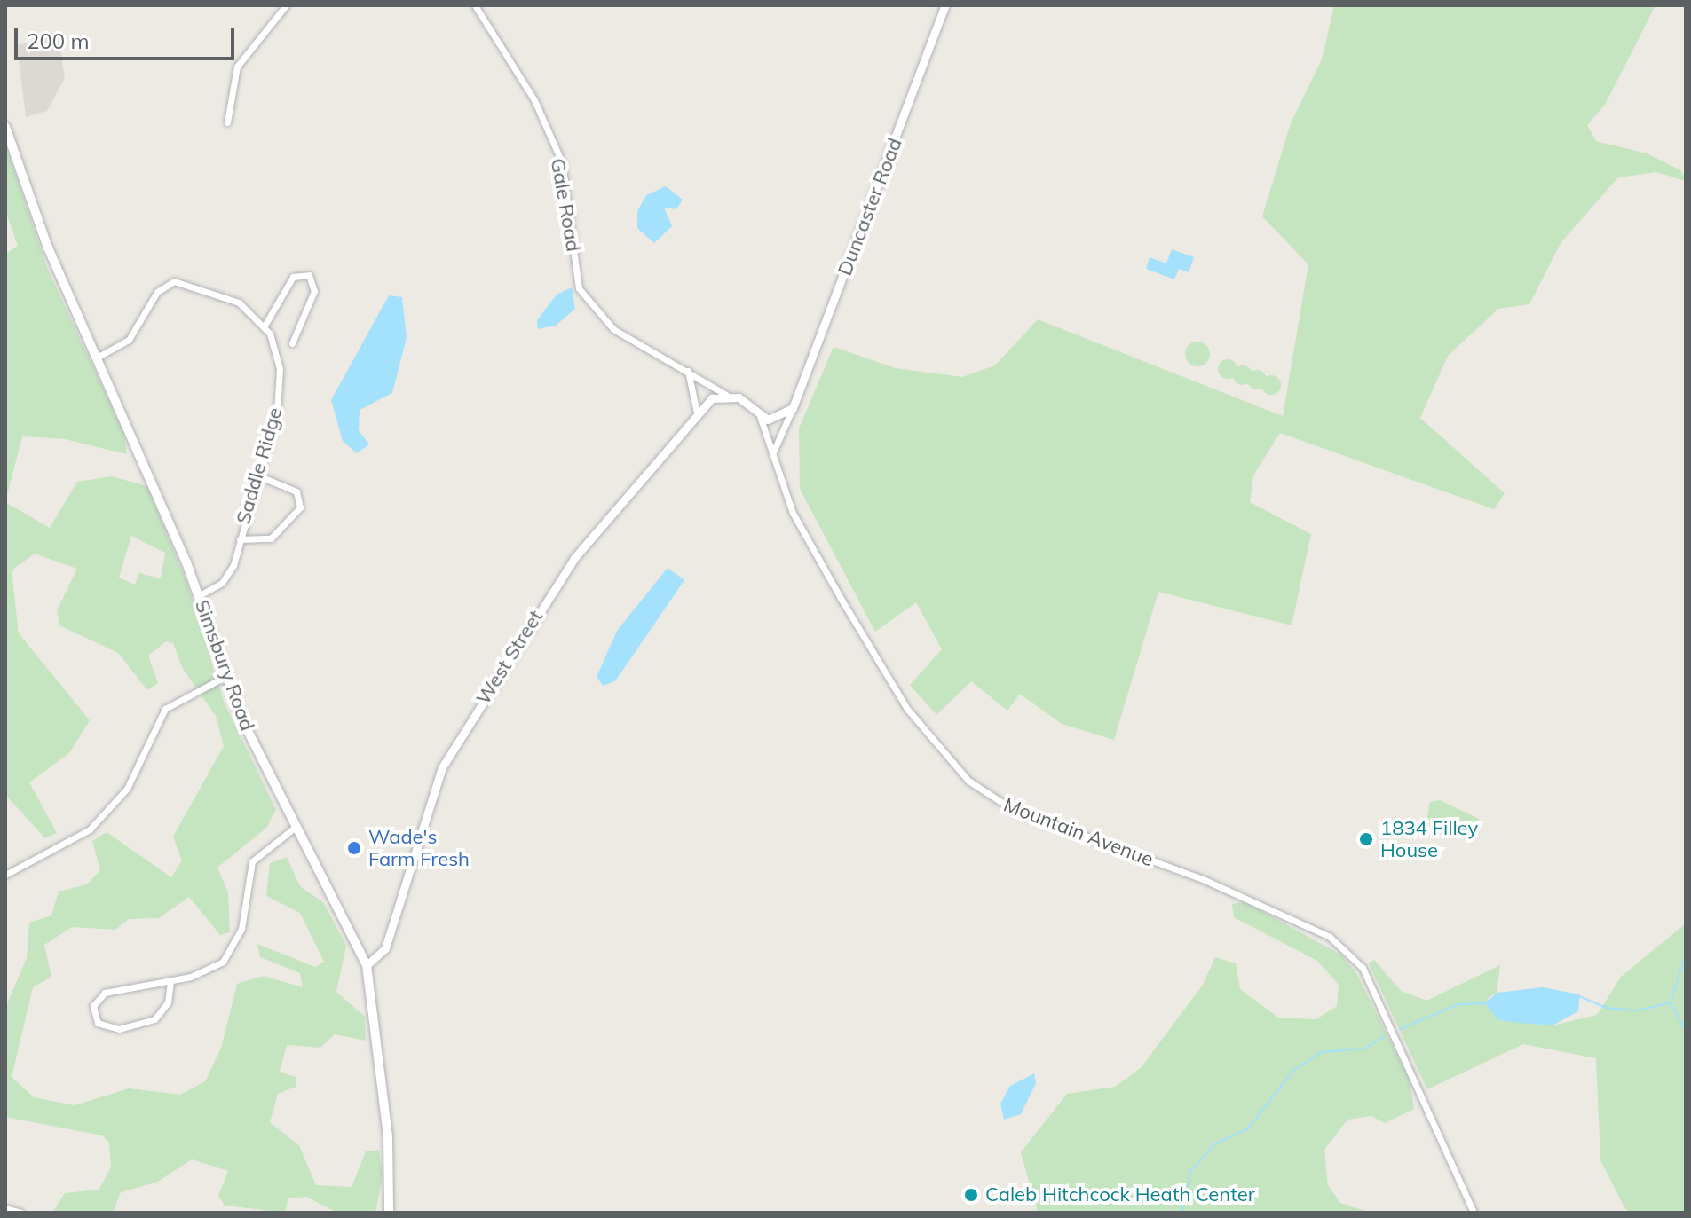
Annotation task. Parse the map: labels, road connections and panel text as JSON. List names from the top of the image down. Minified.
{"streets":{"main road":["Simsbury Road"],"street":["Gale Road","Duncaster Road","Saddle Ridge","West Street","Mountain Avenue"]},"crossings":[["Gale Road","West Street"],["Duncaster Road","Mountain Avenue"],["Saddle Ridge","Simsbury Road"],["West Street","Simsbury Road"]],"places":["1834 Filley House","Wade's Farm Fresh","Caleb Hitchcock Heath Center"],"scale_bar":"200 m"}
